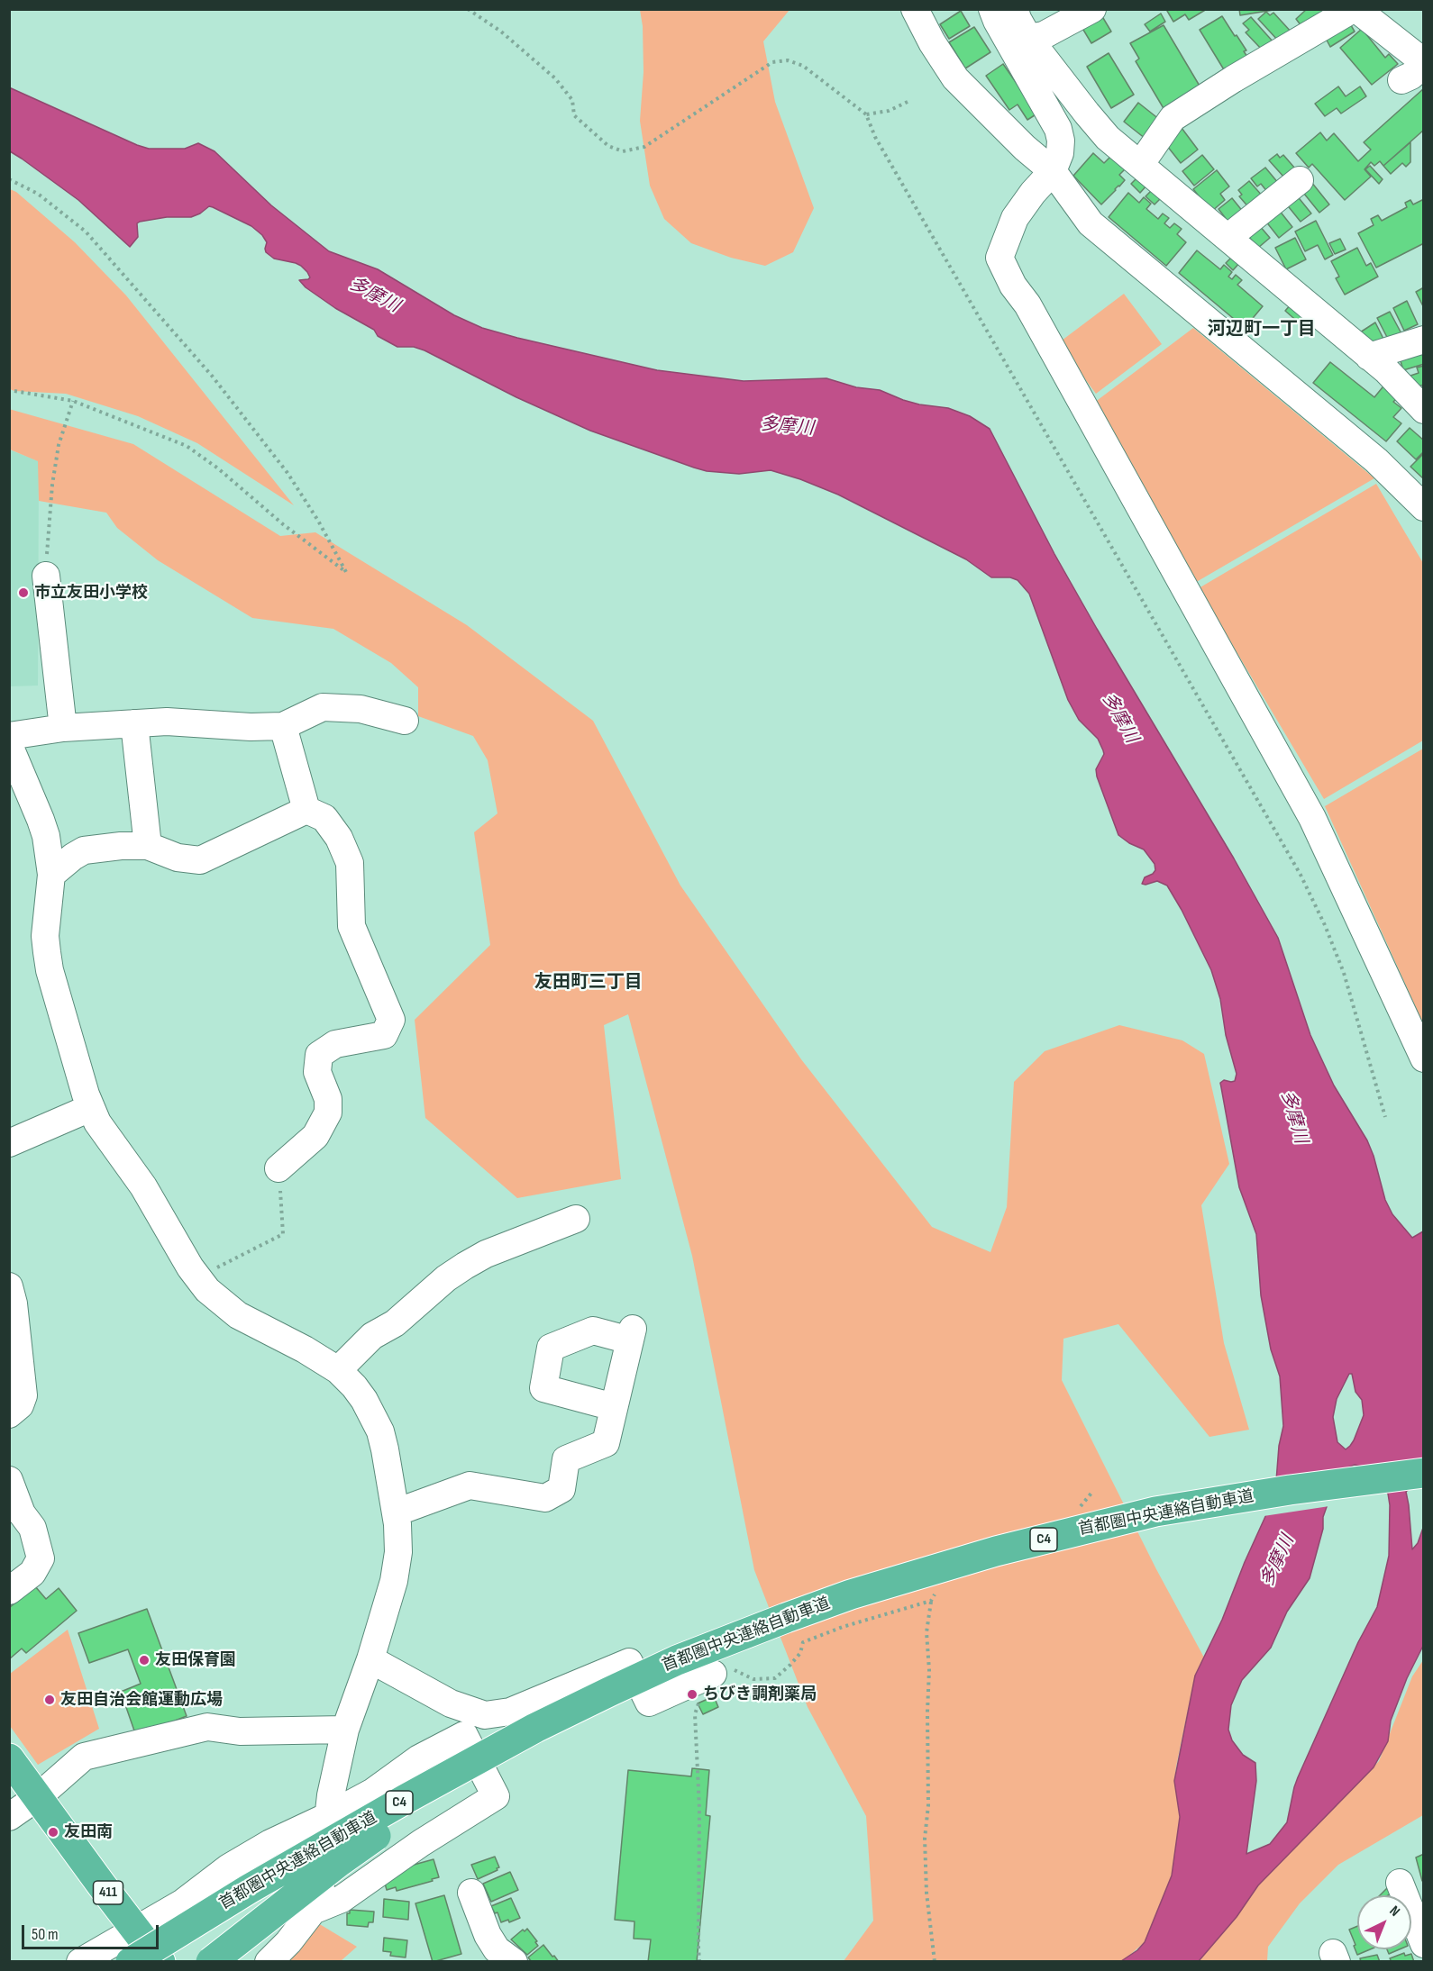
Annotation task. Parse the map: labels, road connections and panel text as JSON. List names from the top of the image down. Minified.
{"streets":{"highway":["首都圏中央連絡自動車道","C4","411"]},"districts":["河辺町一丁目","友田町三丁目"],"water":["多摩川"],"places":["市立友田小学校","友田保育園","ちびき調剤薬局","友田自治会館運動広場","友田南"],"scale_bar":"50 m","north":"top right"}
